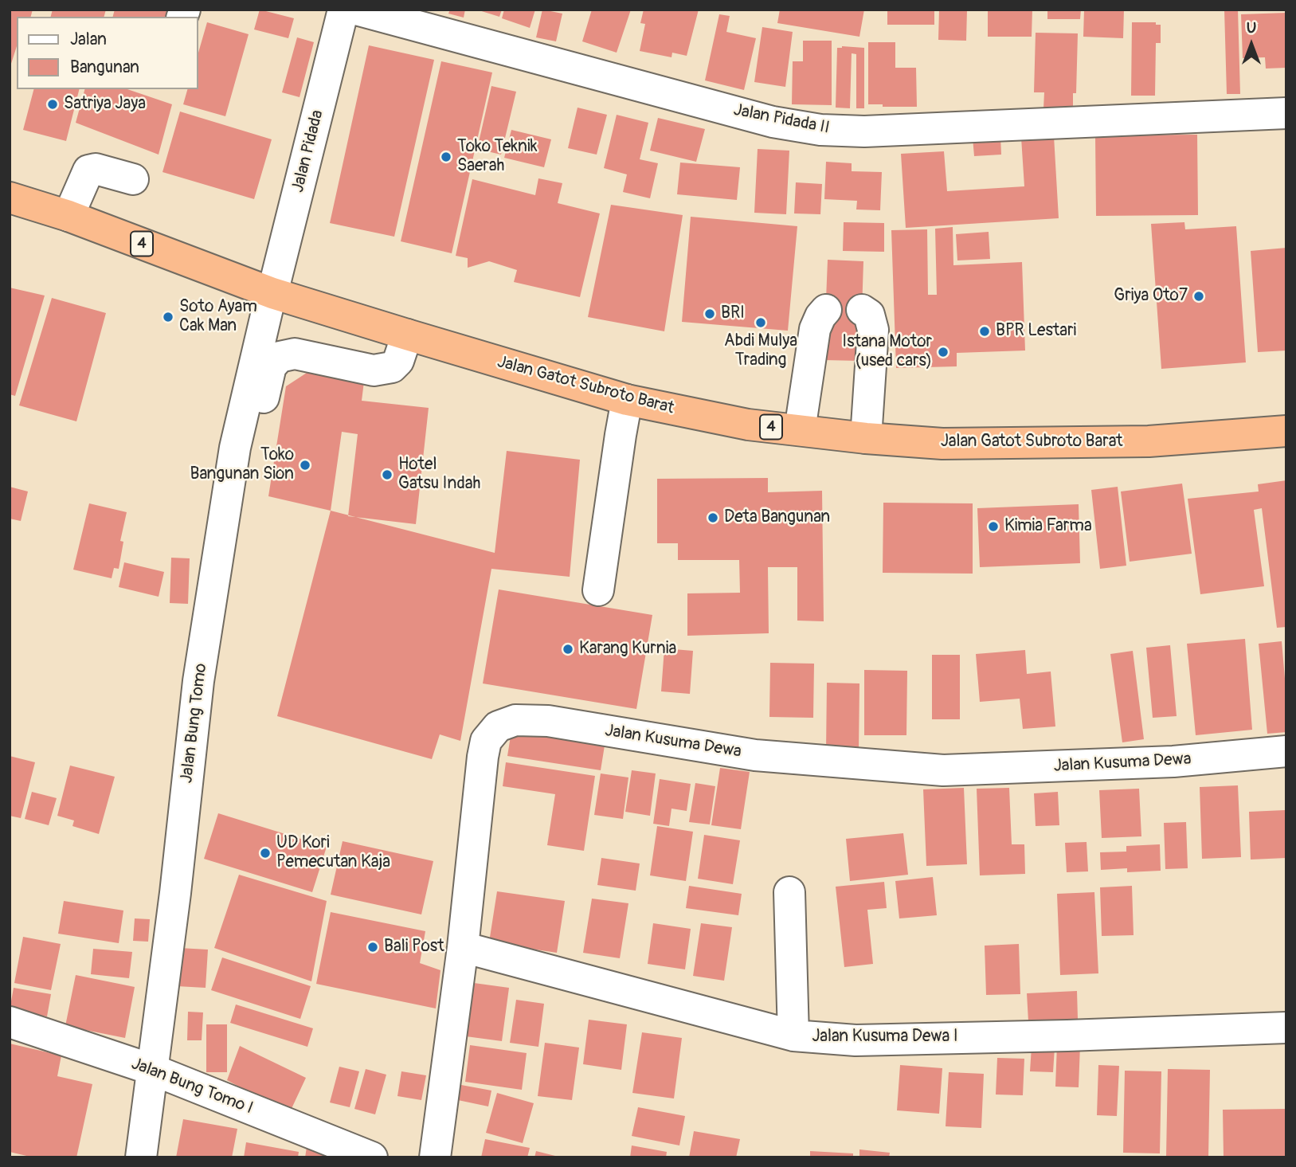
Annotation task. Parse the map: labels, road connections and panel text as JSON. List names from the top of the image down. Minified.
{"streets":{"highway":["4","Jalan Gatot Subroto Barat"],"street":["Jalan Pidada II","Jalan Pidada","Jalan Bung Tomo","Jalan Kusuma Dewa","Jalan Kusuma Dewa I","Jalan Bung Tomo I"]},"crossings":[["Jalan Pidada","Jalan Gatot Subroto Barat"],["Jalan Pidada","Jalan Bung Tomo"],["Jalan Gatot Subroto Barat","Jalan Bung Tomo"],["Jalan Bung Tomo","Jalan Bung Tomo I"],["Jalan Kusuma Dewa","Jalan Kusuma Dewa I"]],"places":["Satriya Jaya","Toko Teknik Saerah","Griya Oto7","BRI","Soto Ayam Cak Man","Abdi Mulya Trading","BPR Lestari","Istana Motor (used cars)","Toko Bangunan Sion","Hotel Gatsu Indah","Deta Bangunan","Kimia Farma","Karang Kurnia","UD Kori Pemecutan Kaja","Bali Post"],"legend":["Jalan","Bangunan"],"north":"top"}
